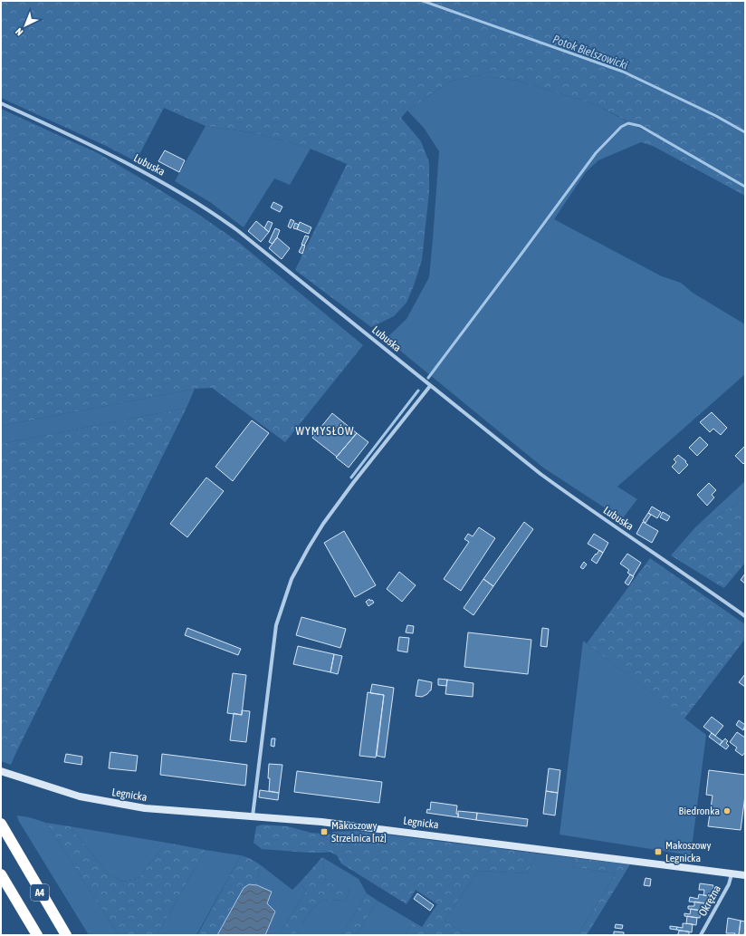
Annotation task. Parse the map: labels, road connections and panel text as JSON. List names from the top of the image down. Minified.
{"streets":{"highway":["A4"],"main road":["Legnicka"],"street":["Lubuska","Okrężna"]},"crossings":[["Legnicka","Okrężna"]],"districts":["WYMYSŁÓW"],"water":["Potok Bielszowicki"],"places":{"other":["Biedronka"],"transit":["Makoszowy Strzelnica [nż]","Makoszowy Legnicka"]},"north":"bottom left"}
